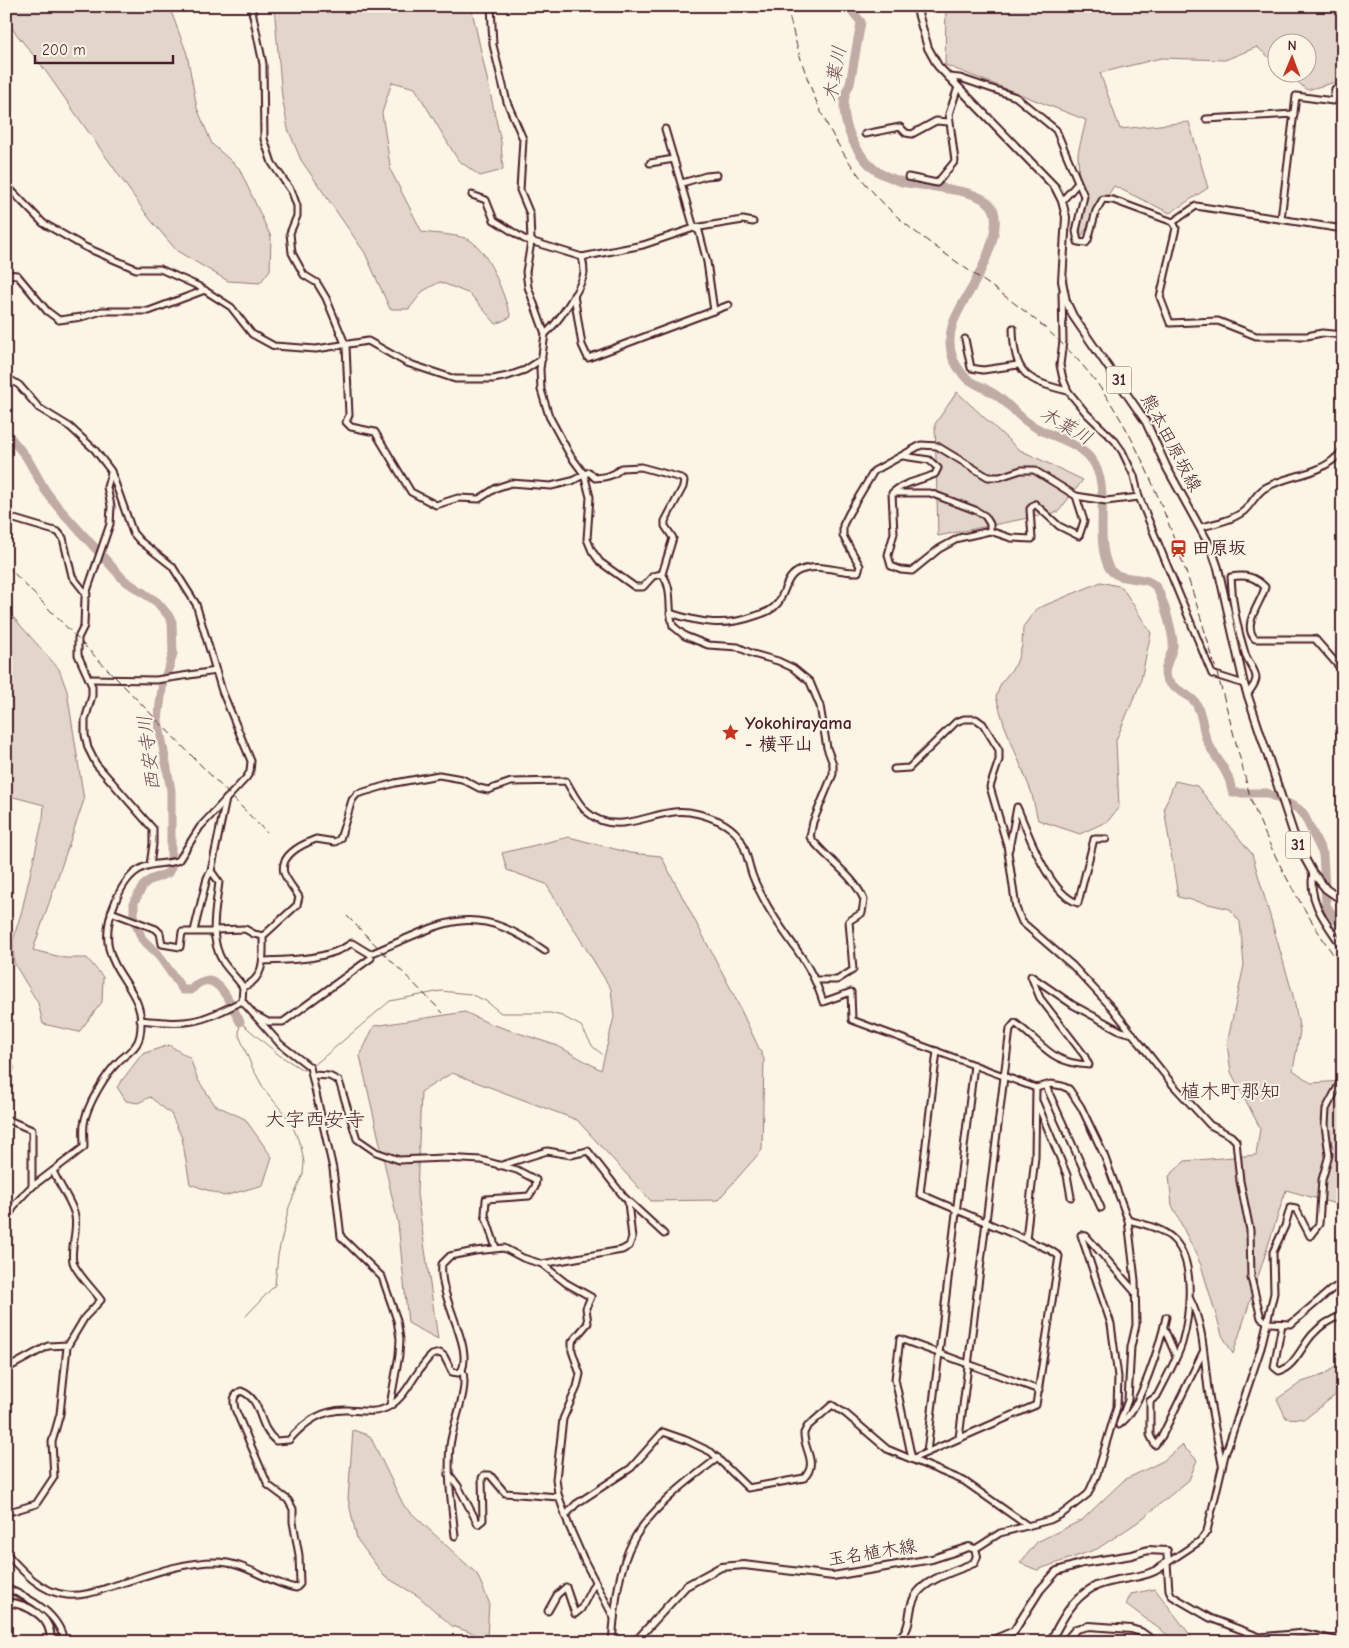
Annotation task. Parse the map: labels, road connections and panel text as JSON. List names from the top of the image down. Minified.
{"streets":{"main road":["31","熊本田原坂線","玉名植木線"]},"districts":["植木町那知","大字西安寺"],"water":["木葉川","西安寺川"],"places":{"station":["田原坂"],"place":["Yokohirayama - 横平山"]},"scale_bar":"200 m","north":"top"}
